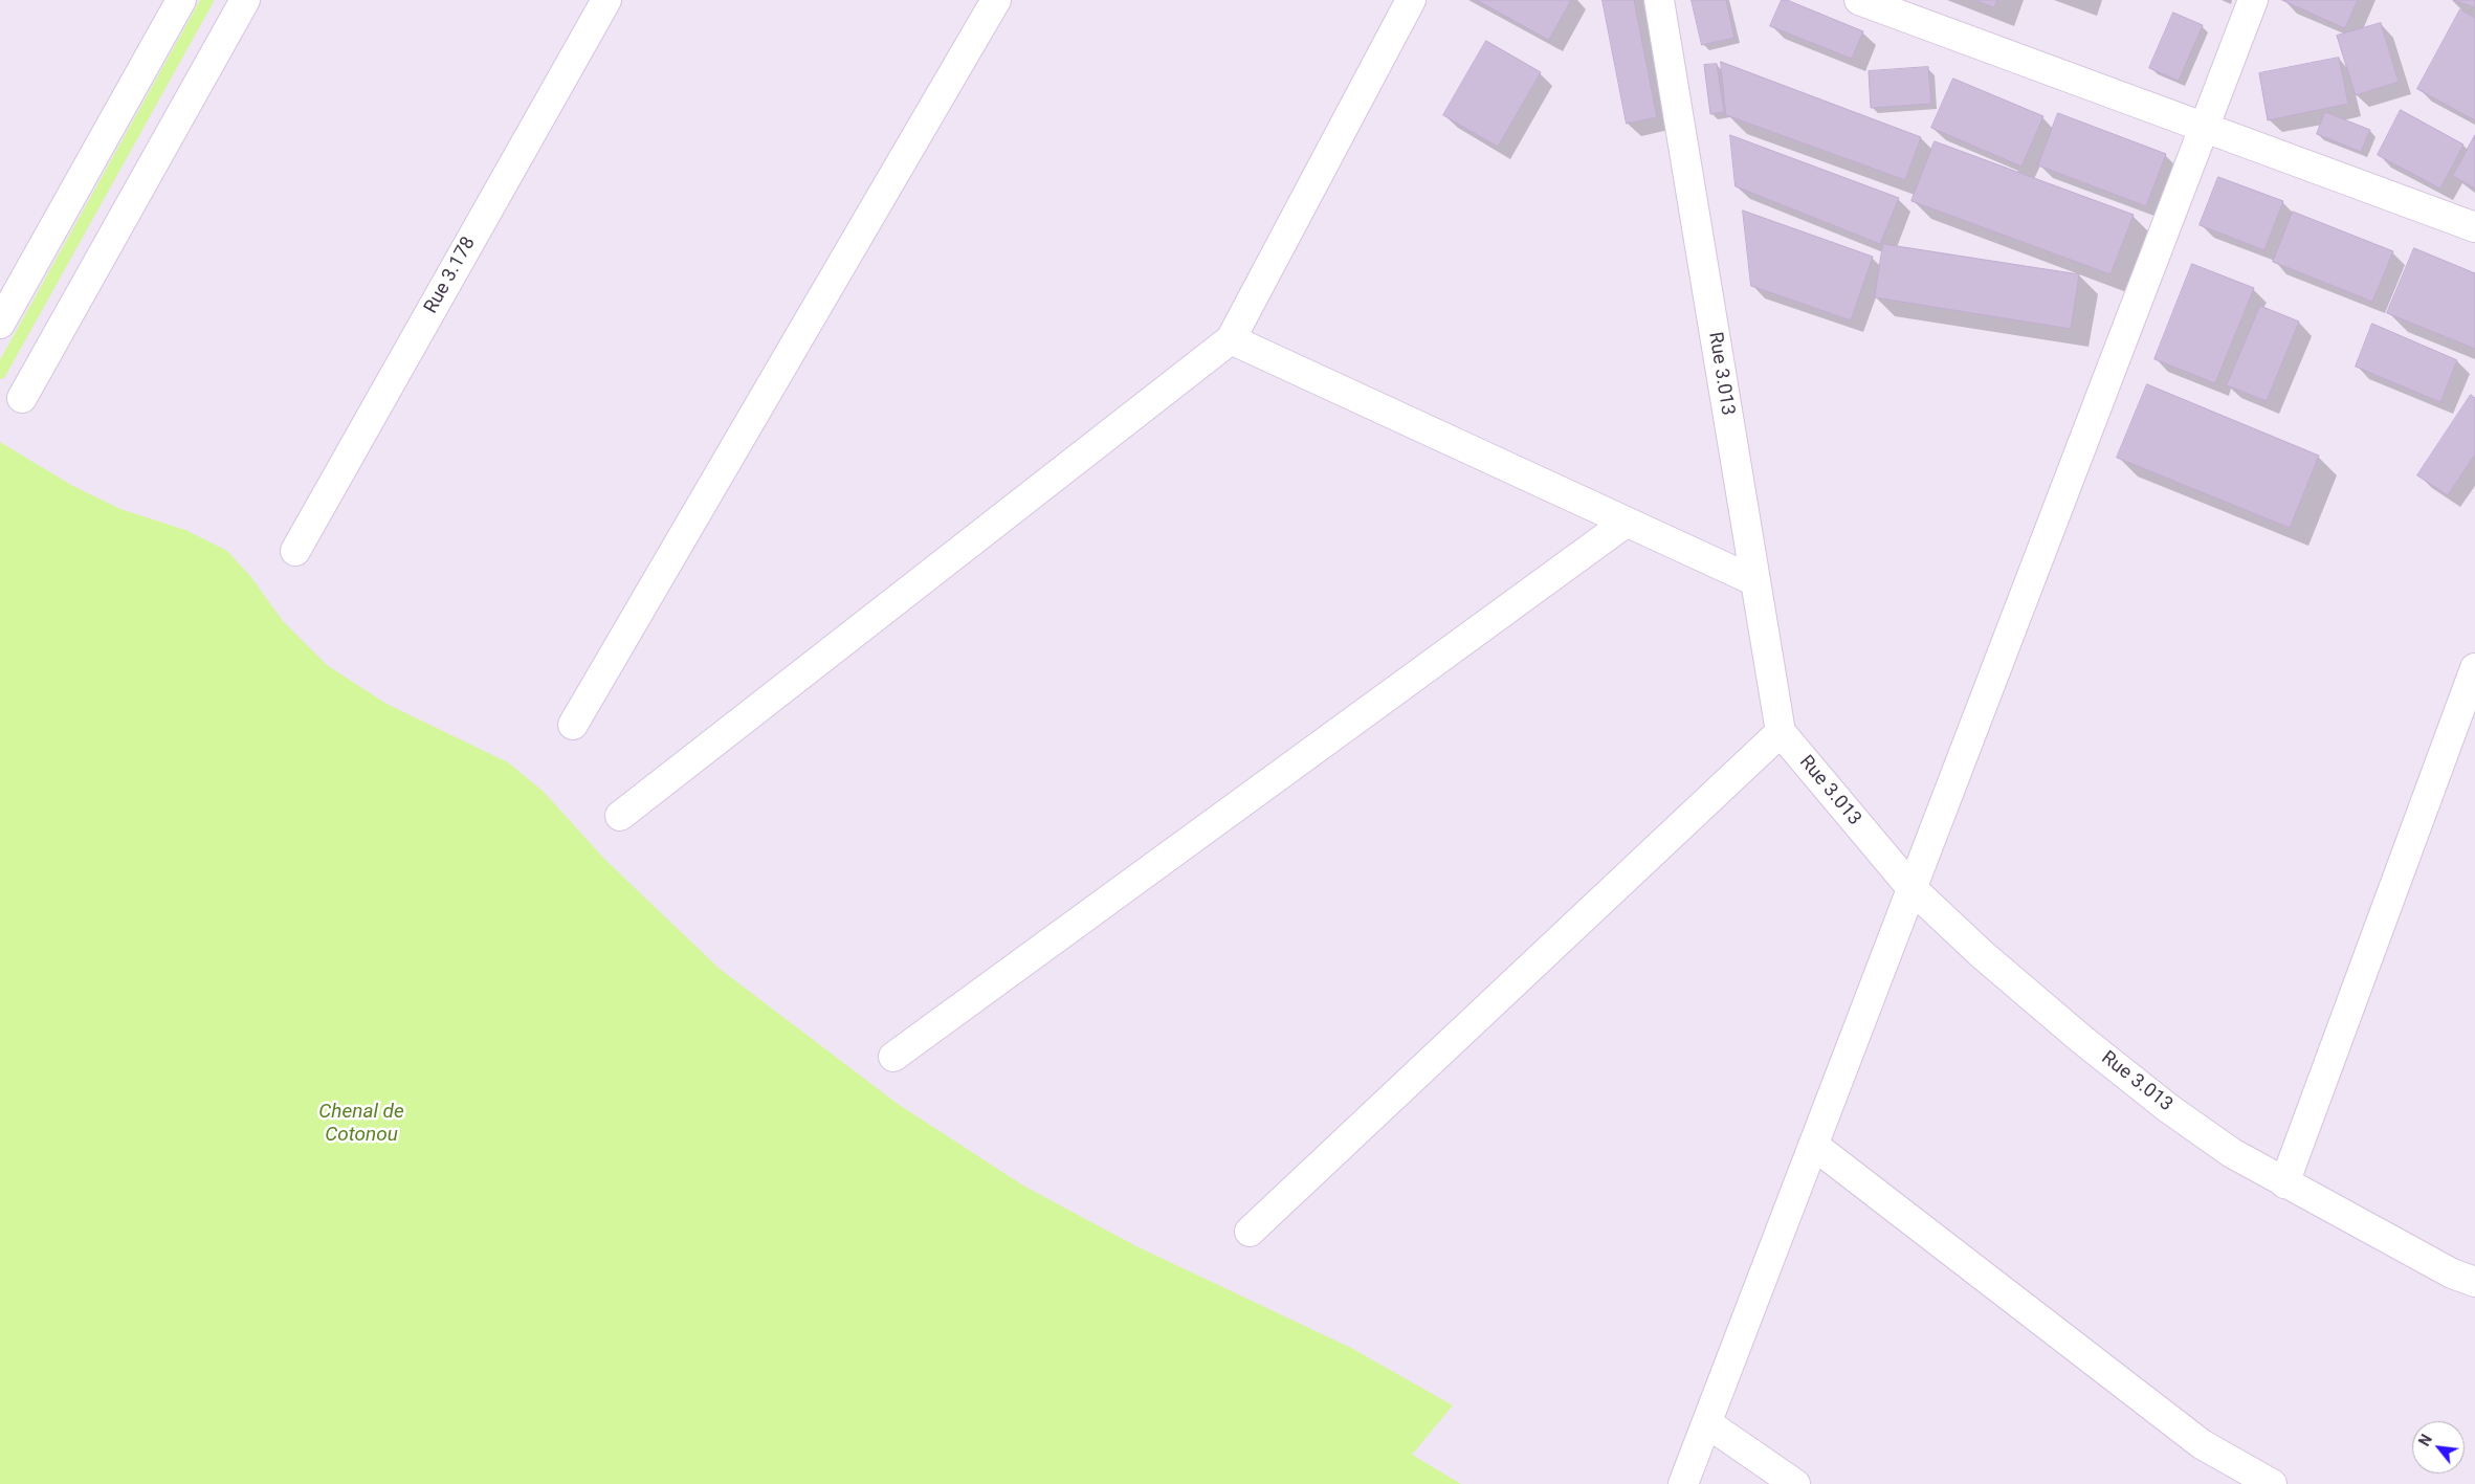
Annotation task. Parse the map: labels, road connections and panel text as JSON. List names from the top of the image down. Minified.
{"streets":{"street":["Rue 3.178","Rue 3.013"]},"water":["Chenal de Cotonou"],"north":"top left"}
